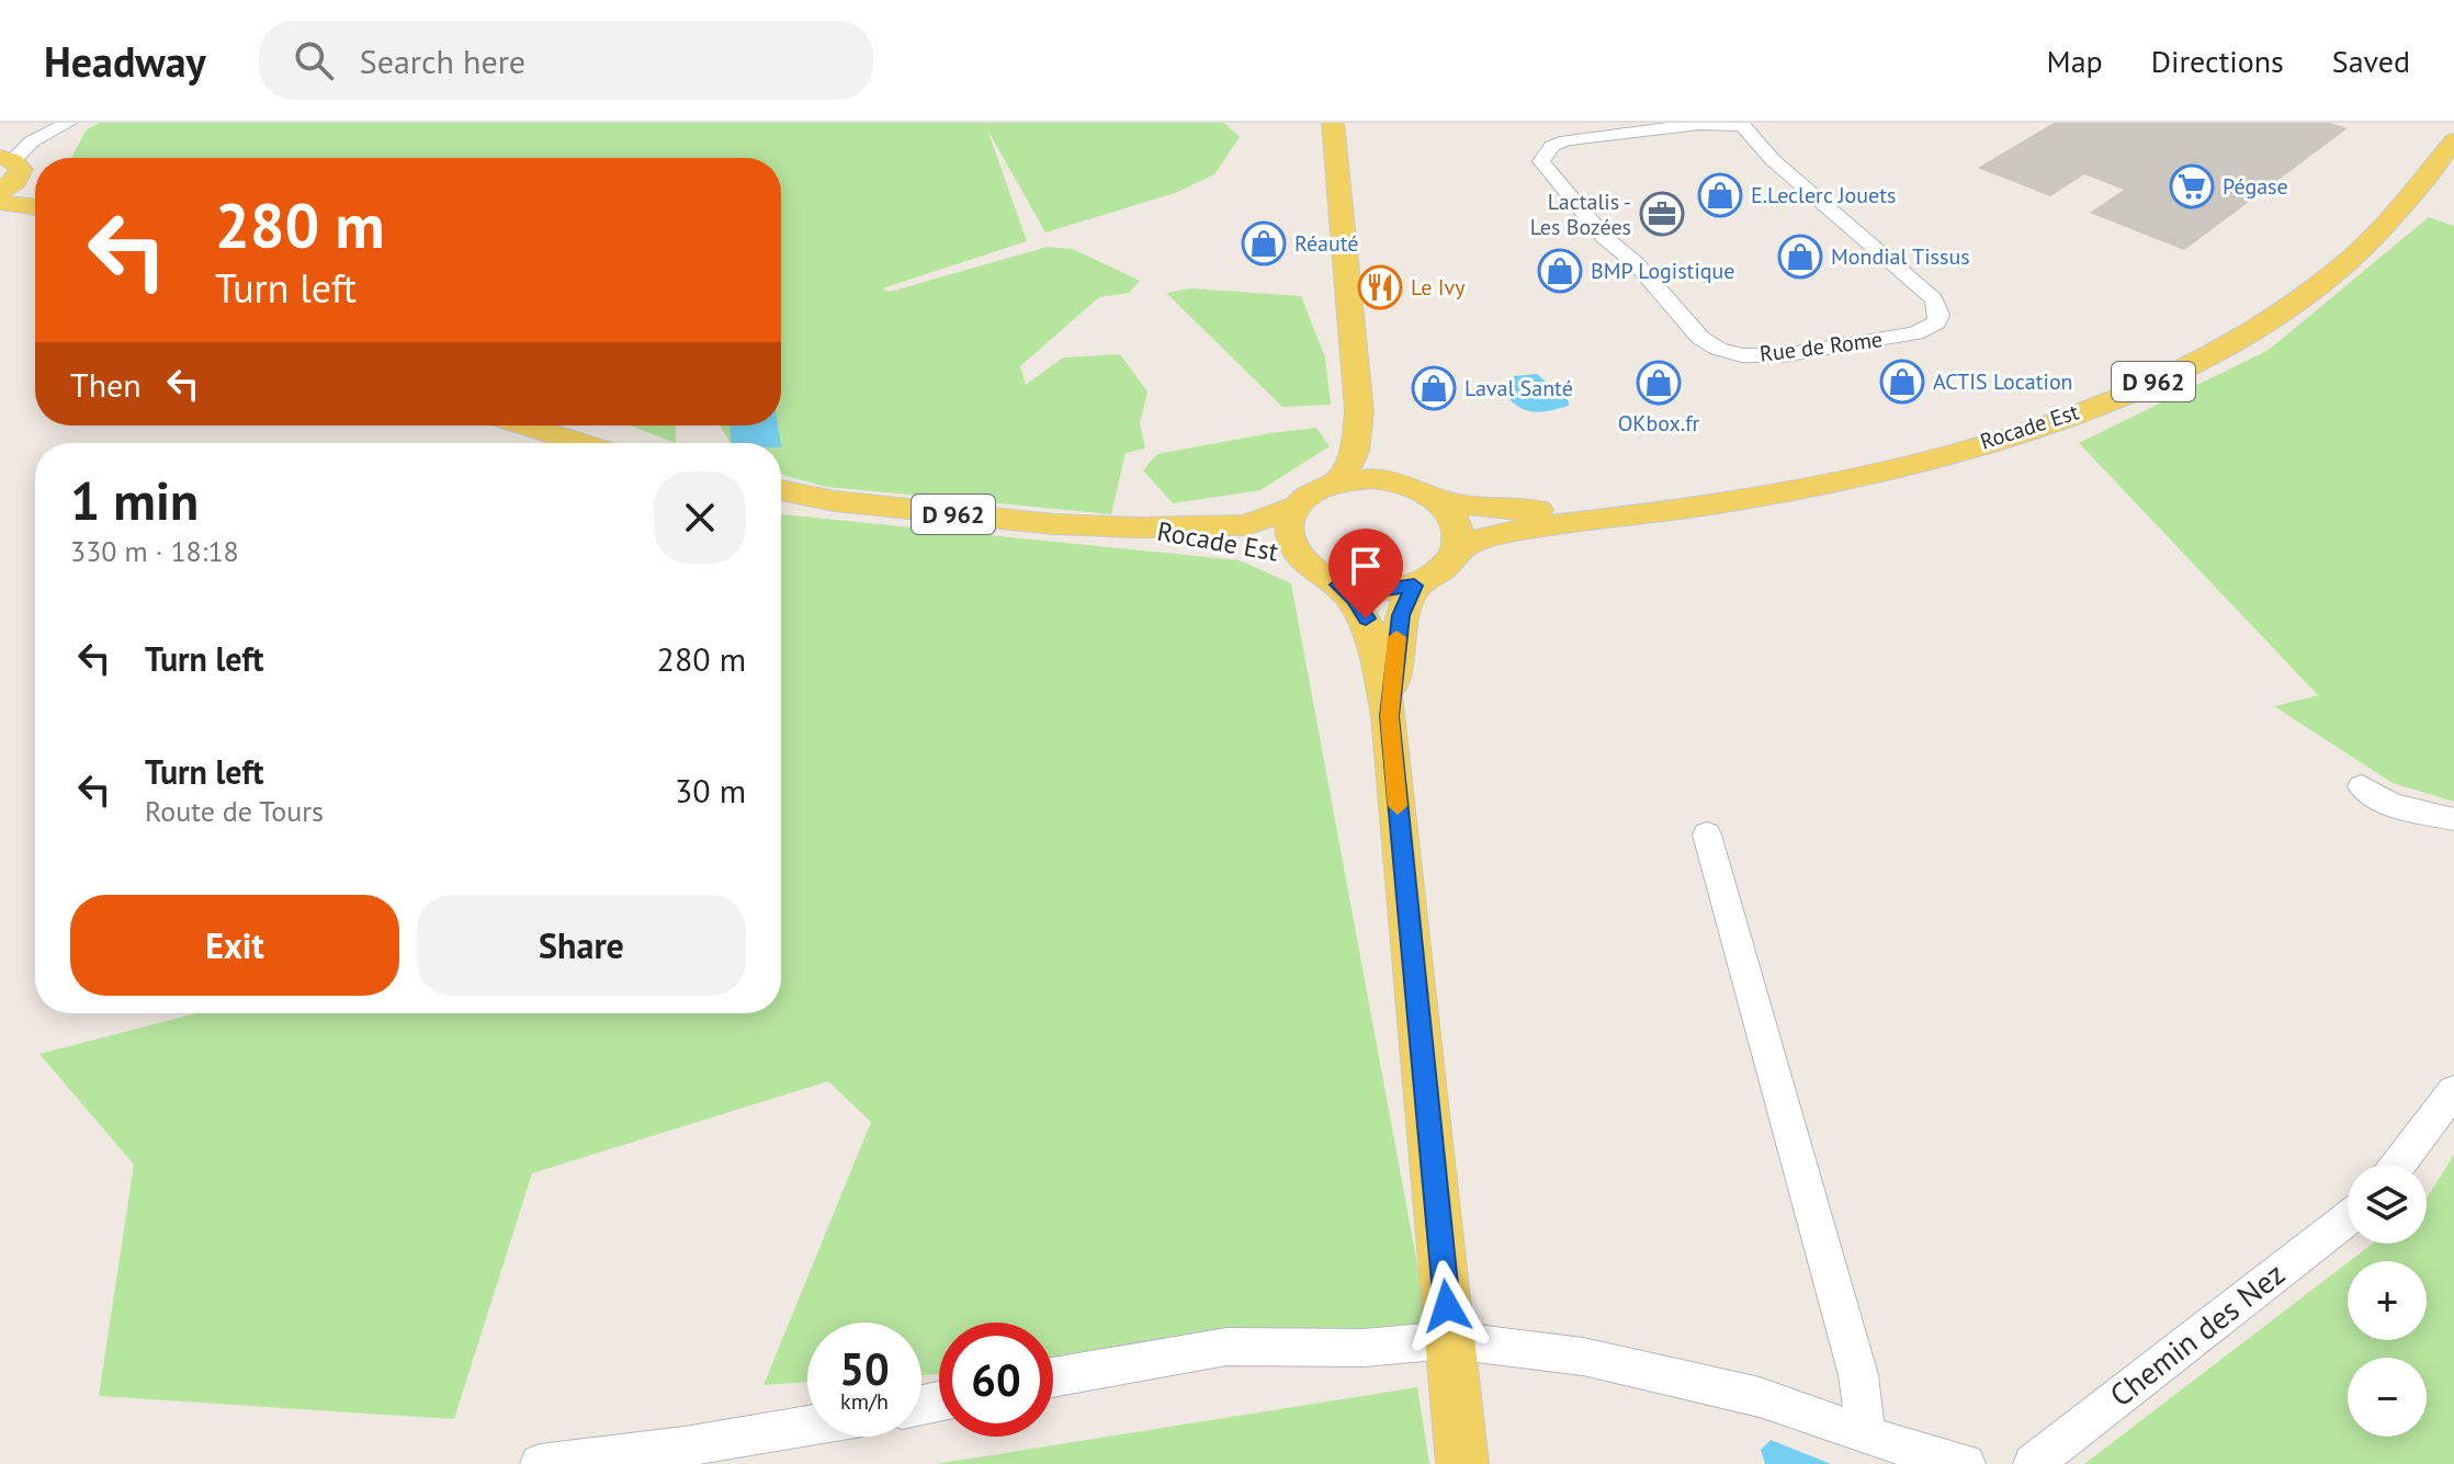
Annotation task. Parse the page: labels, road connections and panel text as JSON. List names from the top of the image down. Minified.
{"streets":{"main road":["D 962","Rocade Est"],"street":["Rue de Rome","Chemin des Nez"]},"places":{"supermarket":["Pégase"],"shop":["E.Leclerc Jouets","Réauté","Mondial Tissus","BMP Logistique","ACTIS Location","OKbox.fr","Laval Santé"],"office":["Lactalis - Les Bozées"],"restaurant":["Le Ivy"]},"page":{"header":"Headway","search":"Search here","nav":["Map","Directions","Saved"],"turn":["280 m","Turn left"],"then":"Then","heading":["1 min","330 m · 18:18"],"list":[{"name":"Turn left","value":"280 m"},{"name":"Turn left","note":"Route de Tours","value":"30 m"}],"buttons":["Exit","Share"],"map_buttons":["+","−"],"speed":"50 km/h","limit":"60"}}
